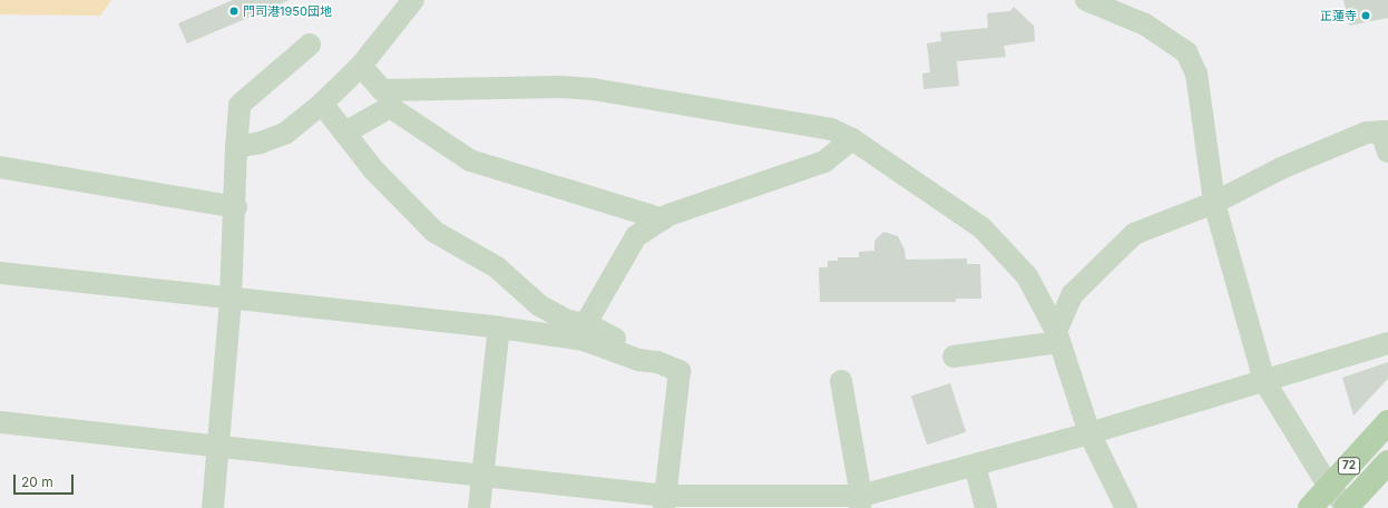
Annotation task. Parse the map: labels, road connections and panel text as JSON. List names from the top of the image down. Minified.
{"streets":{"main road":["72"]},"places":["門司港1950団地","正蓮寺"],"scale_bar":"20 m"}
